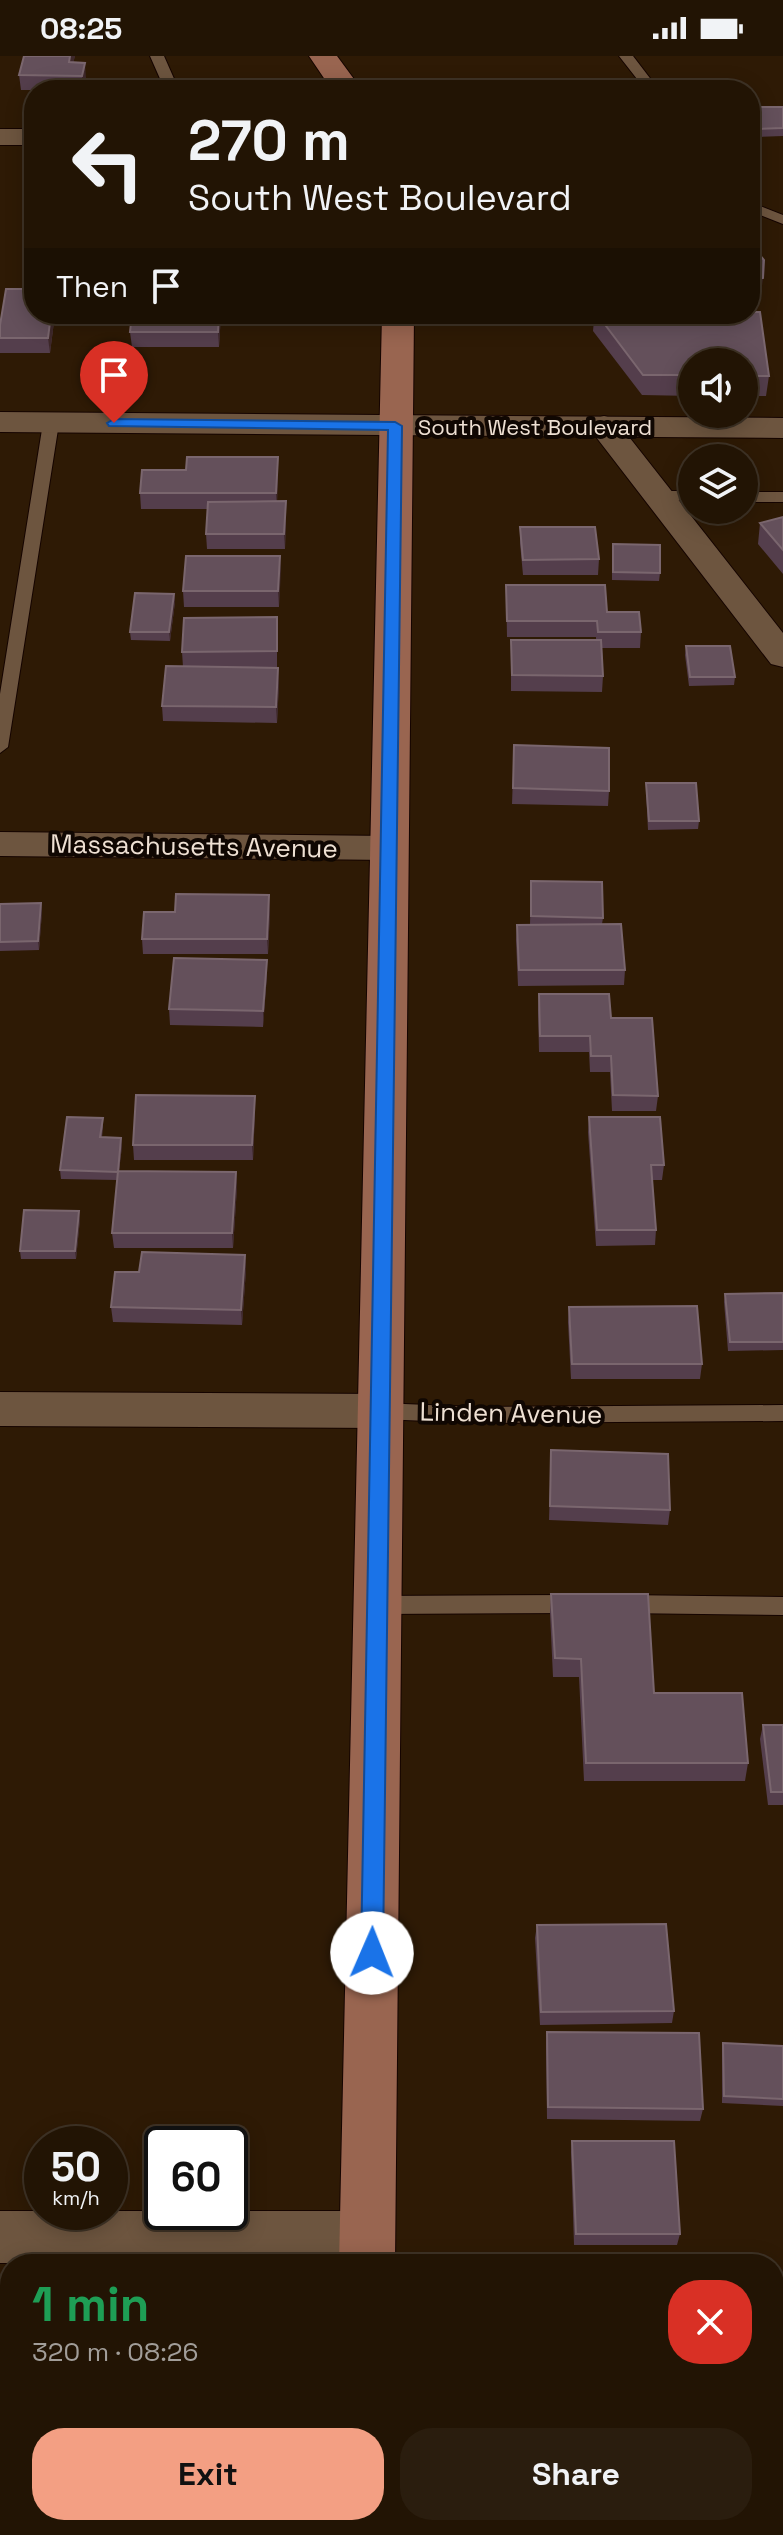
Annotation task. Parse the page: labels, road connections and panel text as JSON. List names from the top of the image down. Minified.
{"streets":{"street":["South West Boulevard","Massachusetts Avenue","Linden Avenue"]},"page":{"status":"08:25","turn":["270 m","South West Boulevard"],"then":"Then","speed":"50 km/h","limit":"60","heading":["1 min","320 m · 08:26"],"buttons":["Exit","Share"]}}
